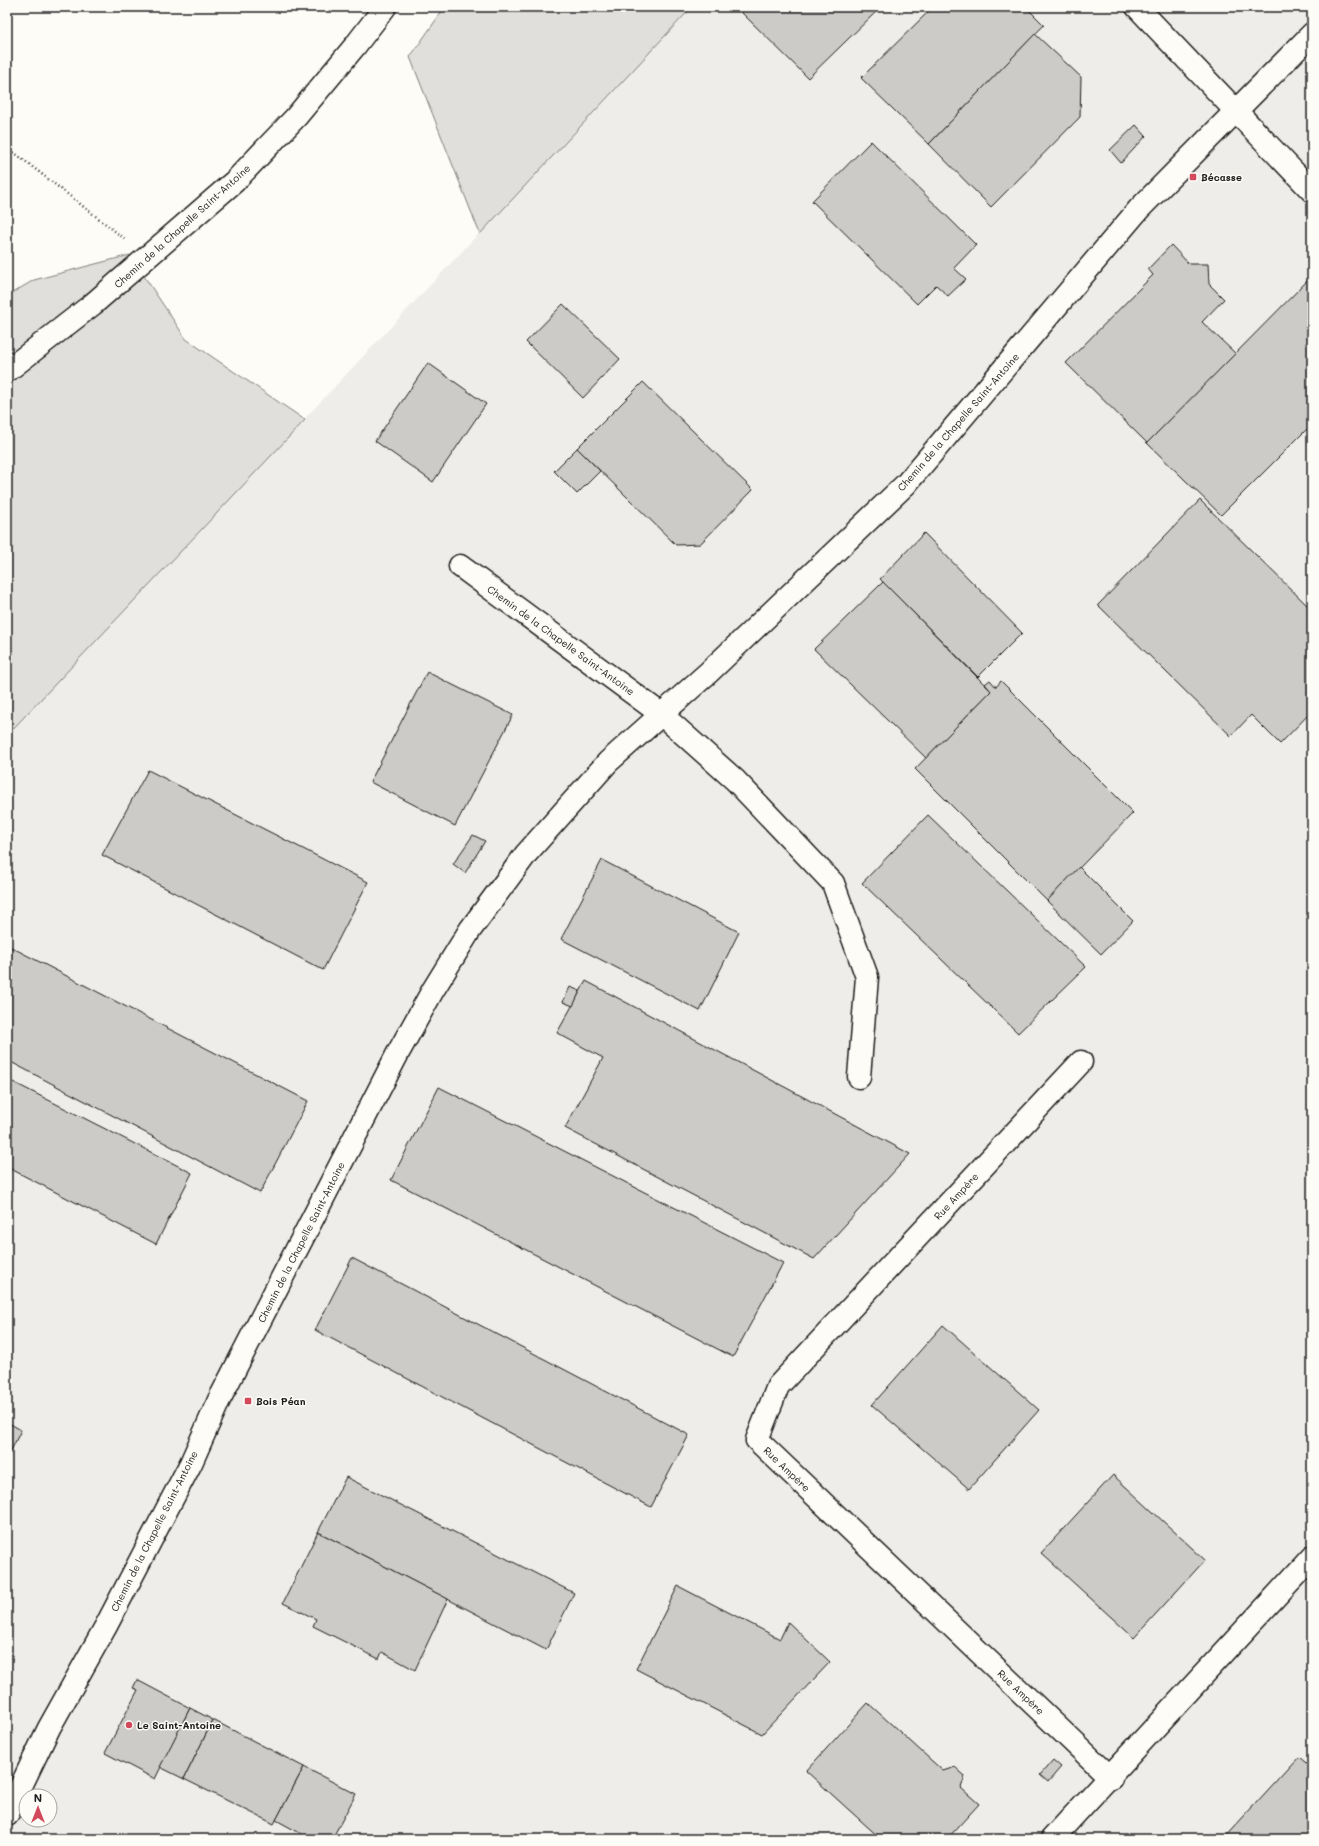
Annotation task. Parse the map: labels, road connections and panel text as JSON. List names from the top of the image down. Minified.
{"streets":{"street":["Chemin de la Chapelle Saint-Antoine","Rue Ampère"]},"places":{"transit":["Bécasse","Bois Péan"],"other":["Le Saint-Antoine"]},"north":"top"}
